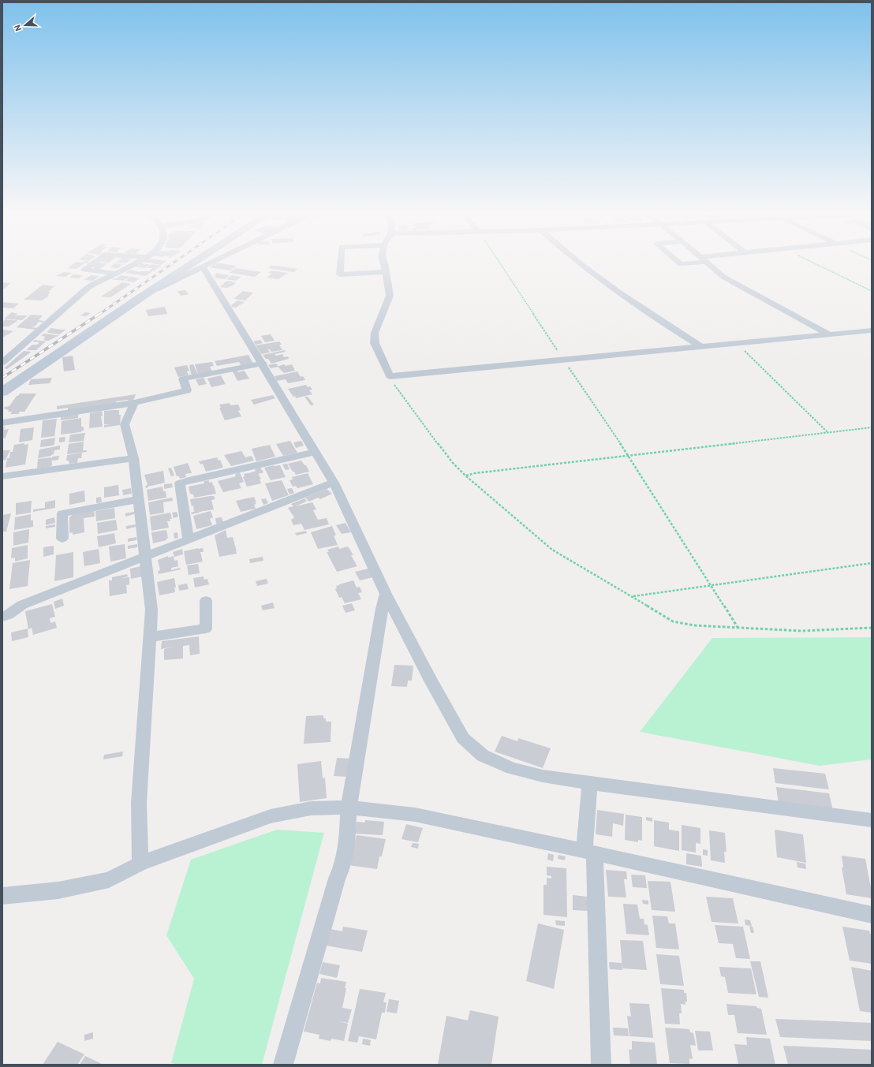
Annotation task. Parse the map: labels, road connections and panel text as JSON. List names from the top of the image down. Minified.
{"north":"left"}
